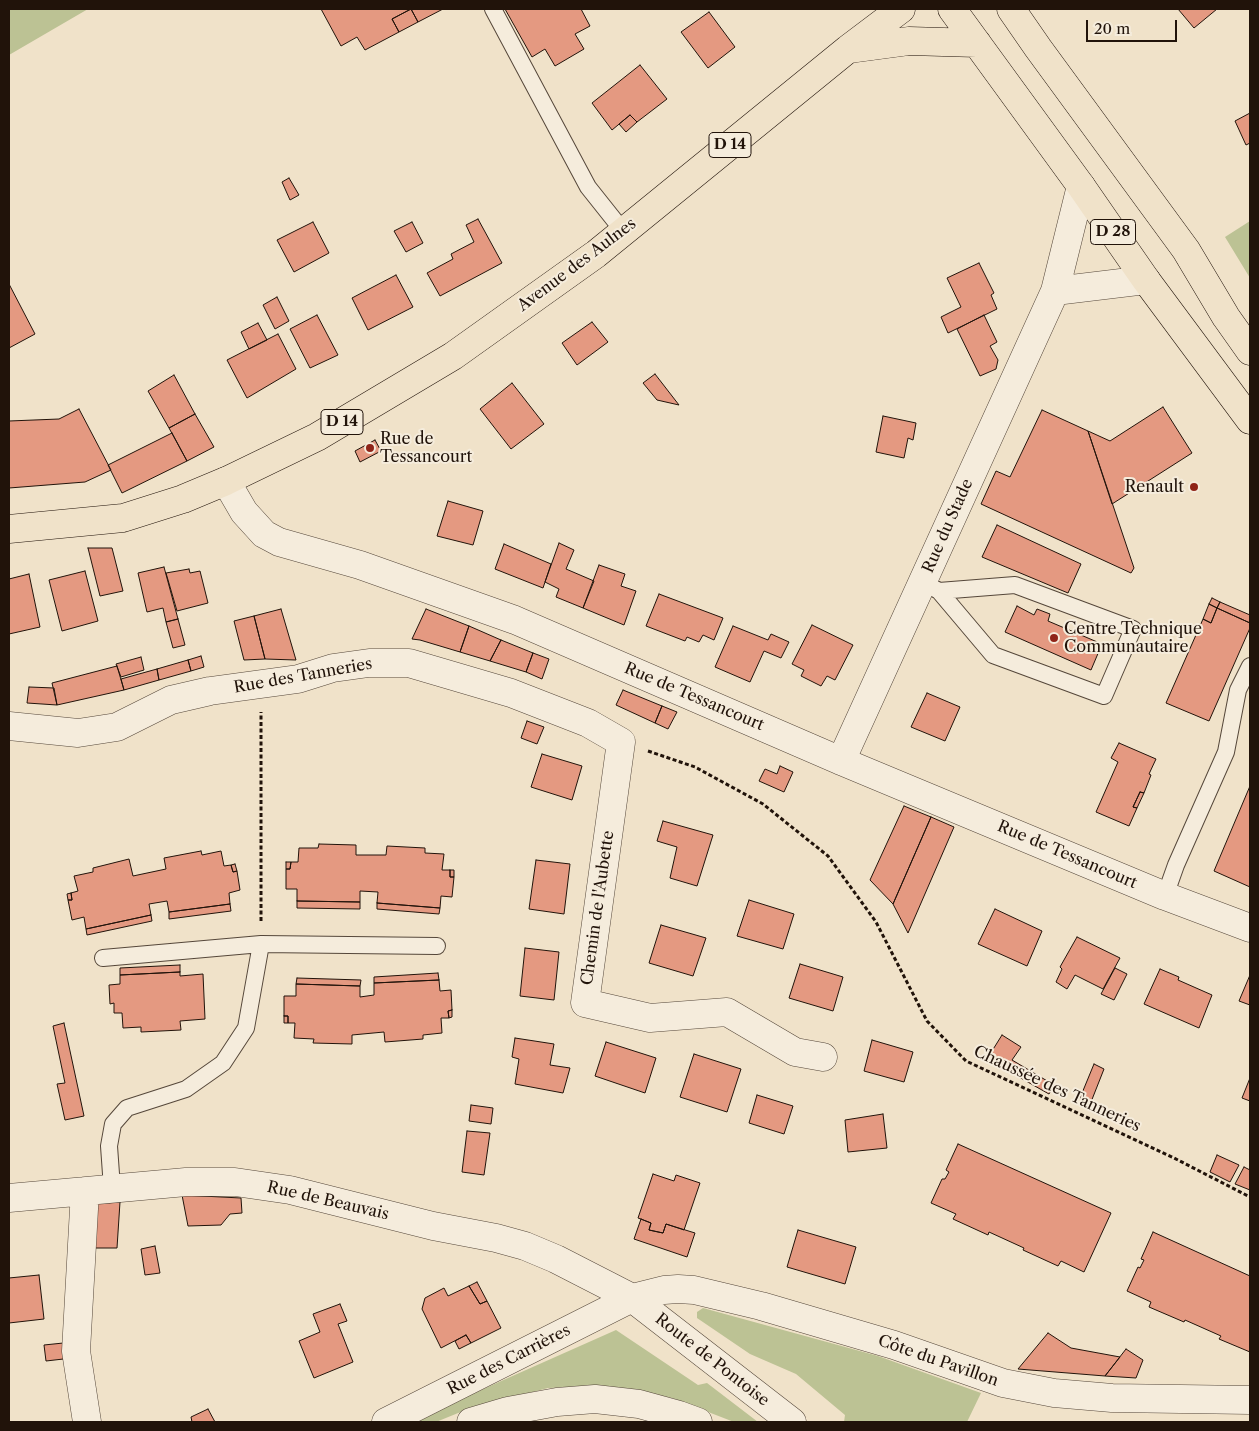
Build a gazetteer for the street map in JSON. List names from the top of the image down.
{
  "streets": {
    "main road": ["D 14", "D 28", "Avenue des Aulnes"],
    "street": [
      "Rue du Stade",
      "Rue des Tanneries",
      "Rue de Tessancourt",
      "Chemin de l'Aubette",
      "Rue de Beauvais",
      "Rue des Carrières",
      "Route de Pontoise",
      "Côte du Pavillon"
    ],
    "path": ["Chaussée des Tanneries"]
  },
  "crossings": [
    ["D 14", "Avenue des Aulnes"],
    ["D 14", "Rue de Tessancourt"],
    ["D 28", "Rue du Stade"],
    ["Avenue des Aulnes", "Rue de Tessancourt"],
    ["Rue du Stade", "Rue de Tessancourt"],
    ["Rue des Tanneries", "Chemin de l'Aubette"],
    ["Rue des Tanneries", "Chaussée des Tanneries"],
    ["Chemin de l'Aubette", "Chaussée des Tanneries"],
    ["Rue de Beauvais", "Rue des Carrières"],
    ["Rue de Beauvais", "Route de Pontoise"],
    ["Rue de Beauvais", "Côte du Pavillon"],
    ["Rue des Carrières", "Route de Pontoise"],
    ["Rue des Carrières", "Côte du Pavillon"],
    ["Route de Pontoise", "Côte du Pavillon"]
  ],
  "places": ["Rue de Tessancourt", "Renault", "Centre Technique Communautaire"],
  "scale_bar": "20 m"
}
